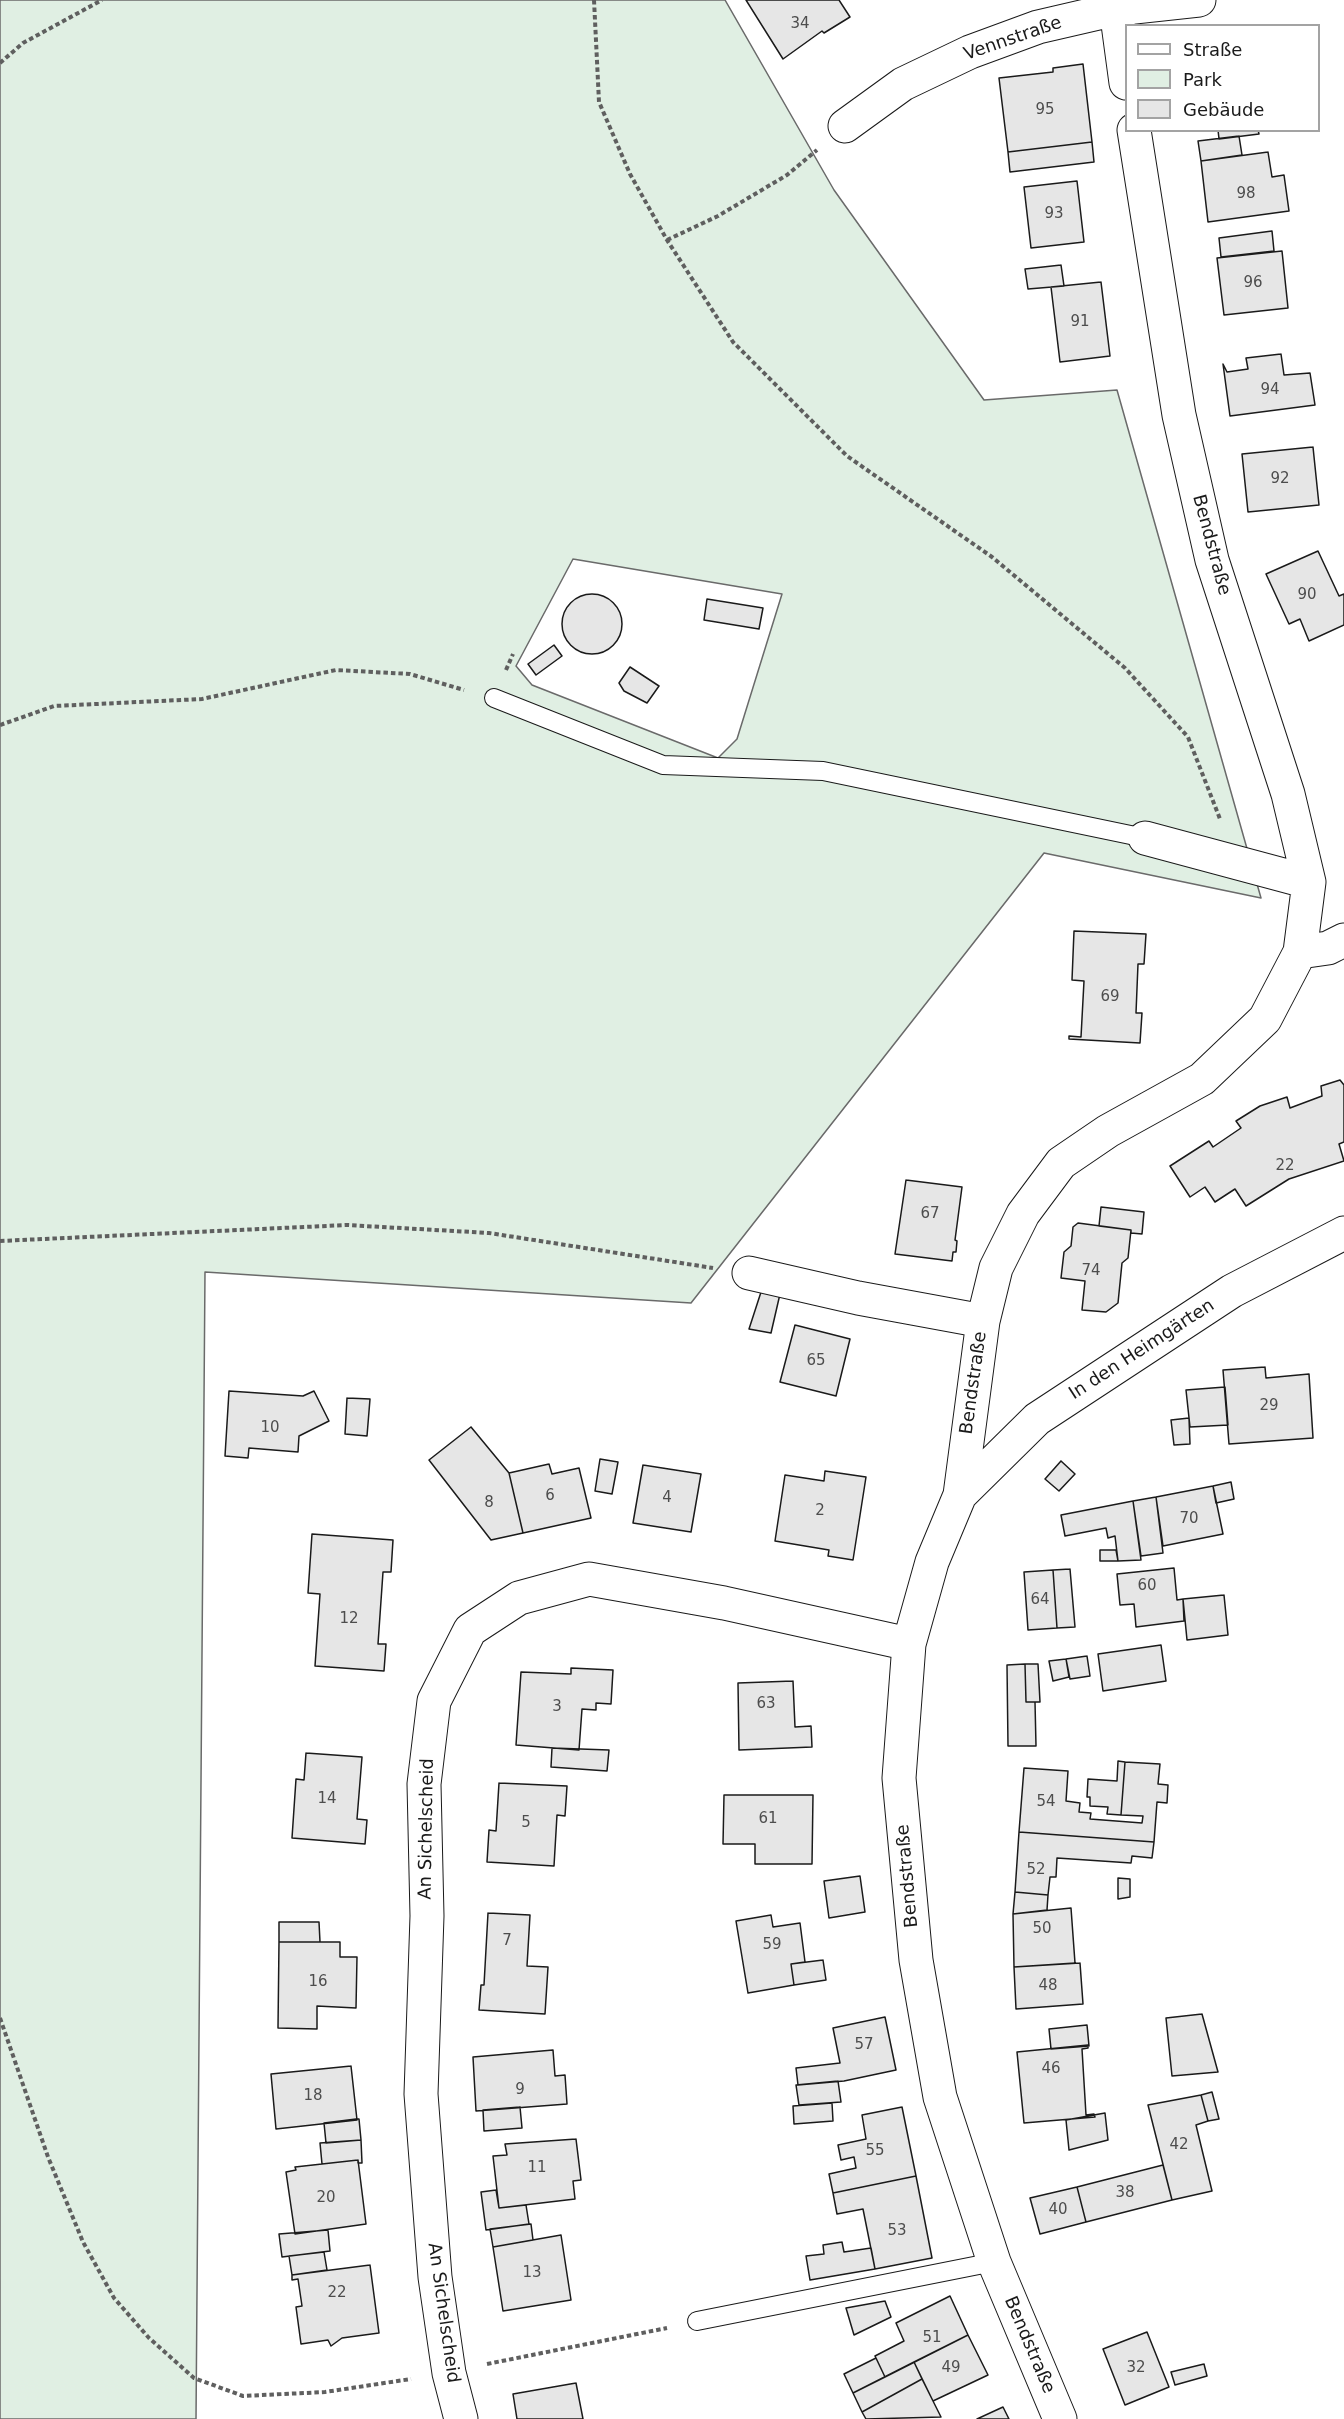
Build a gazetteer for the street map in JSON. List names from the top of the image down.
{
  "streets": {
    "street": [
      "Vennstraße",
      "Bendstraße",
      "In den Heimgärten",
      "An Sichelscheid"
    ]
  },
  "crossings": [
    ["Bendstraße", "In den Heimgärten"],
    ["Bendstraße", "An Sichelscheid"]
  ],
  "house_numbers": [
    "34",
    "95",
    "98",
    "93",
    "96",
    "91",
    "94",
    "92",
    "90",
    "69",
    "22",
    "67",
    "74",
    "65",
    "29",
    "10",
    "6",
    "4",
    "8",
    "2",
    "70",
    "60",
    "64",
    "12",
    "63",
    "3",
    "14",
    "54",
    "61",
    "5",
    "52",
    "50",
    "7",
    "59",
    "16",
    "48",
    "57",
    "46",
    "9",
    "18",
    "42",
    "55",
    "11",
    "38",
    "20",
    "40",
    "53",
    "13",
    "22",
    "51",
    "49",
    "32"
  ],
  "legend": ["Straße", "Park", "Gebäude"]
}
